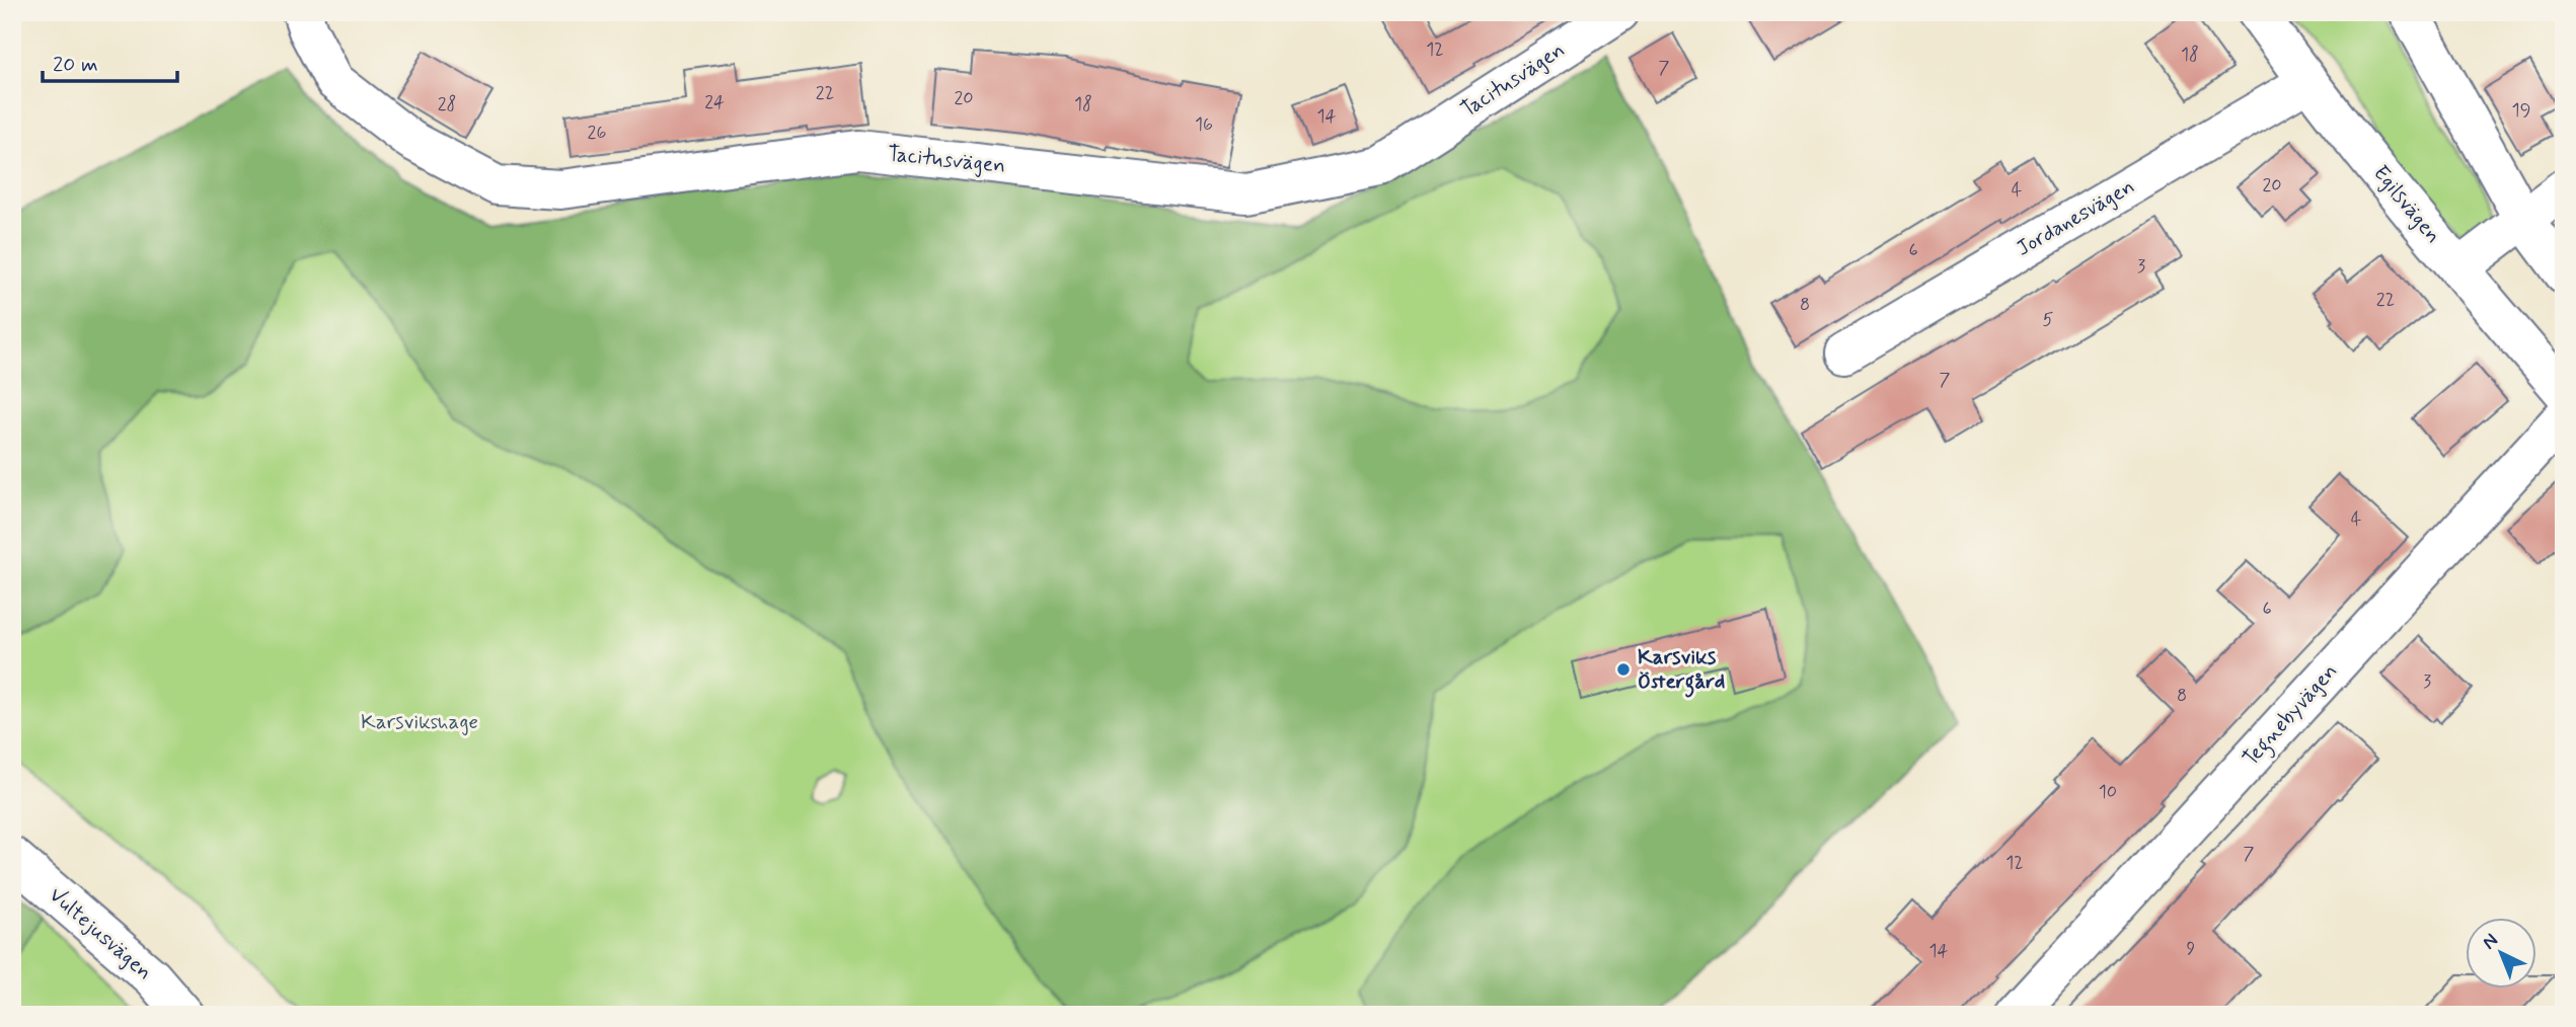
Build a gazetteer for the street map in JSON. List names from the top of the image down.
{
  "streets": {
    "street": [
      "Tacitusvägen",
      "Egilsvägen",
      "Jordanesvägen",
      "Tegnebyvägen",
      "Vultejusvägen"
    ]
  },
  "crossings": [
    ["Egilsvägen", "Jordanesvägen"]
  ],
  "parks": ["Karsvikshage"],
  "places": ["Karsviks Östergård"],
  "house_numbers": [
    "12",
    "18",
    "7",
    "22",
    "20",
    "24",
    "28",
    "18",
    "19",
    "14",
    "16",
    "26",
    "20",
    "4",
    "6",
    "3",
    "22",
    "8",
    "5",
    "7",
    "4",
    "6",
    "3",
    "8",
    "10",
    "7",
    "12",
    "9",
    "14"
  ],
  "scale_bar": "20 m",
  "north": "top left"
}
